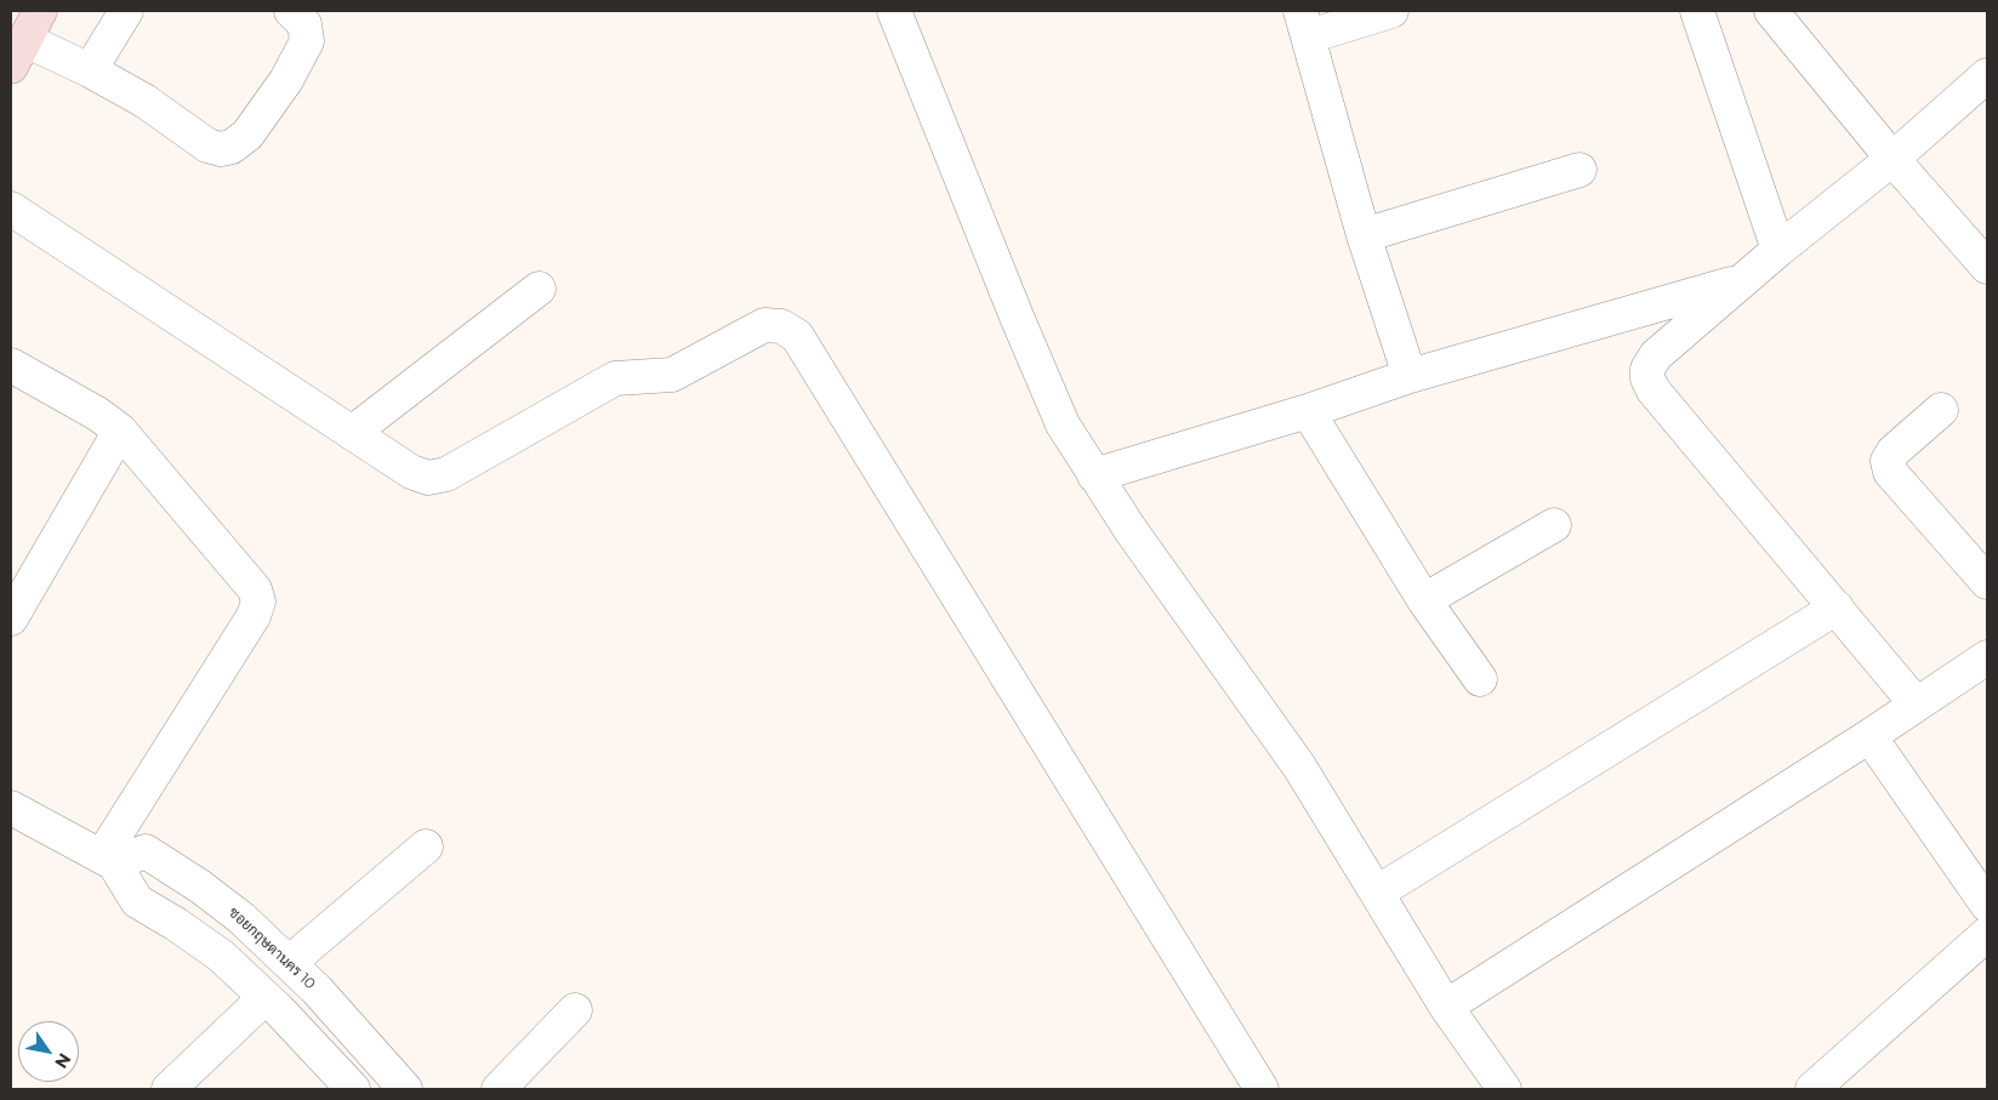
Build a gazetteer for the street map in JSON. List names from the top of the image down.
{
  "streets": {
    "street": ["ซอยกฤษดานคร 10"]
  },
  "north": "bottom right"
}
